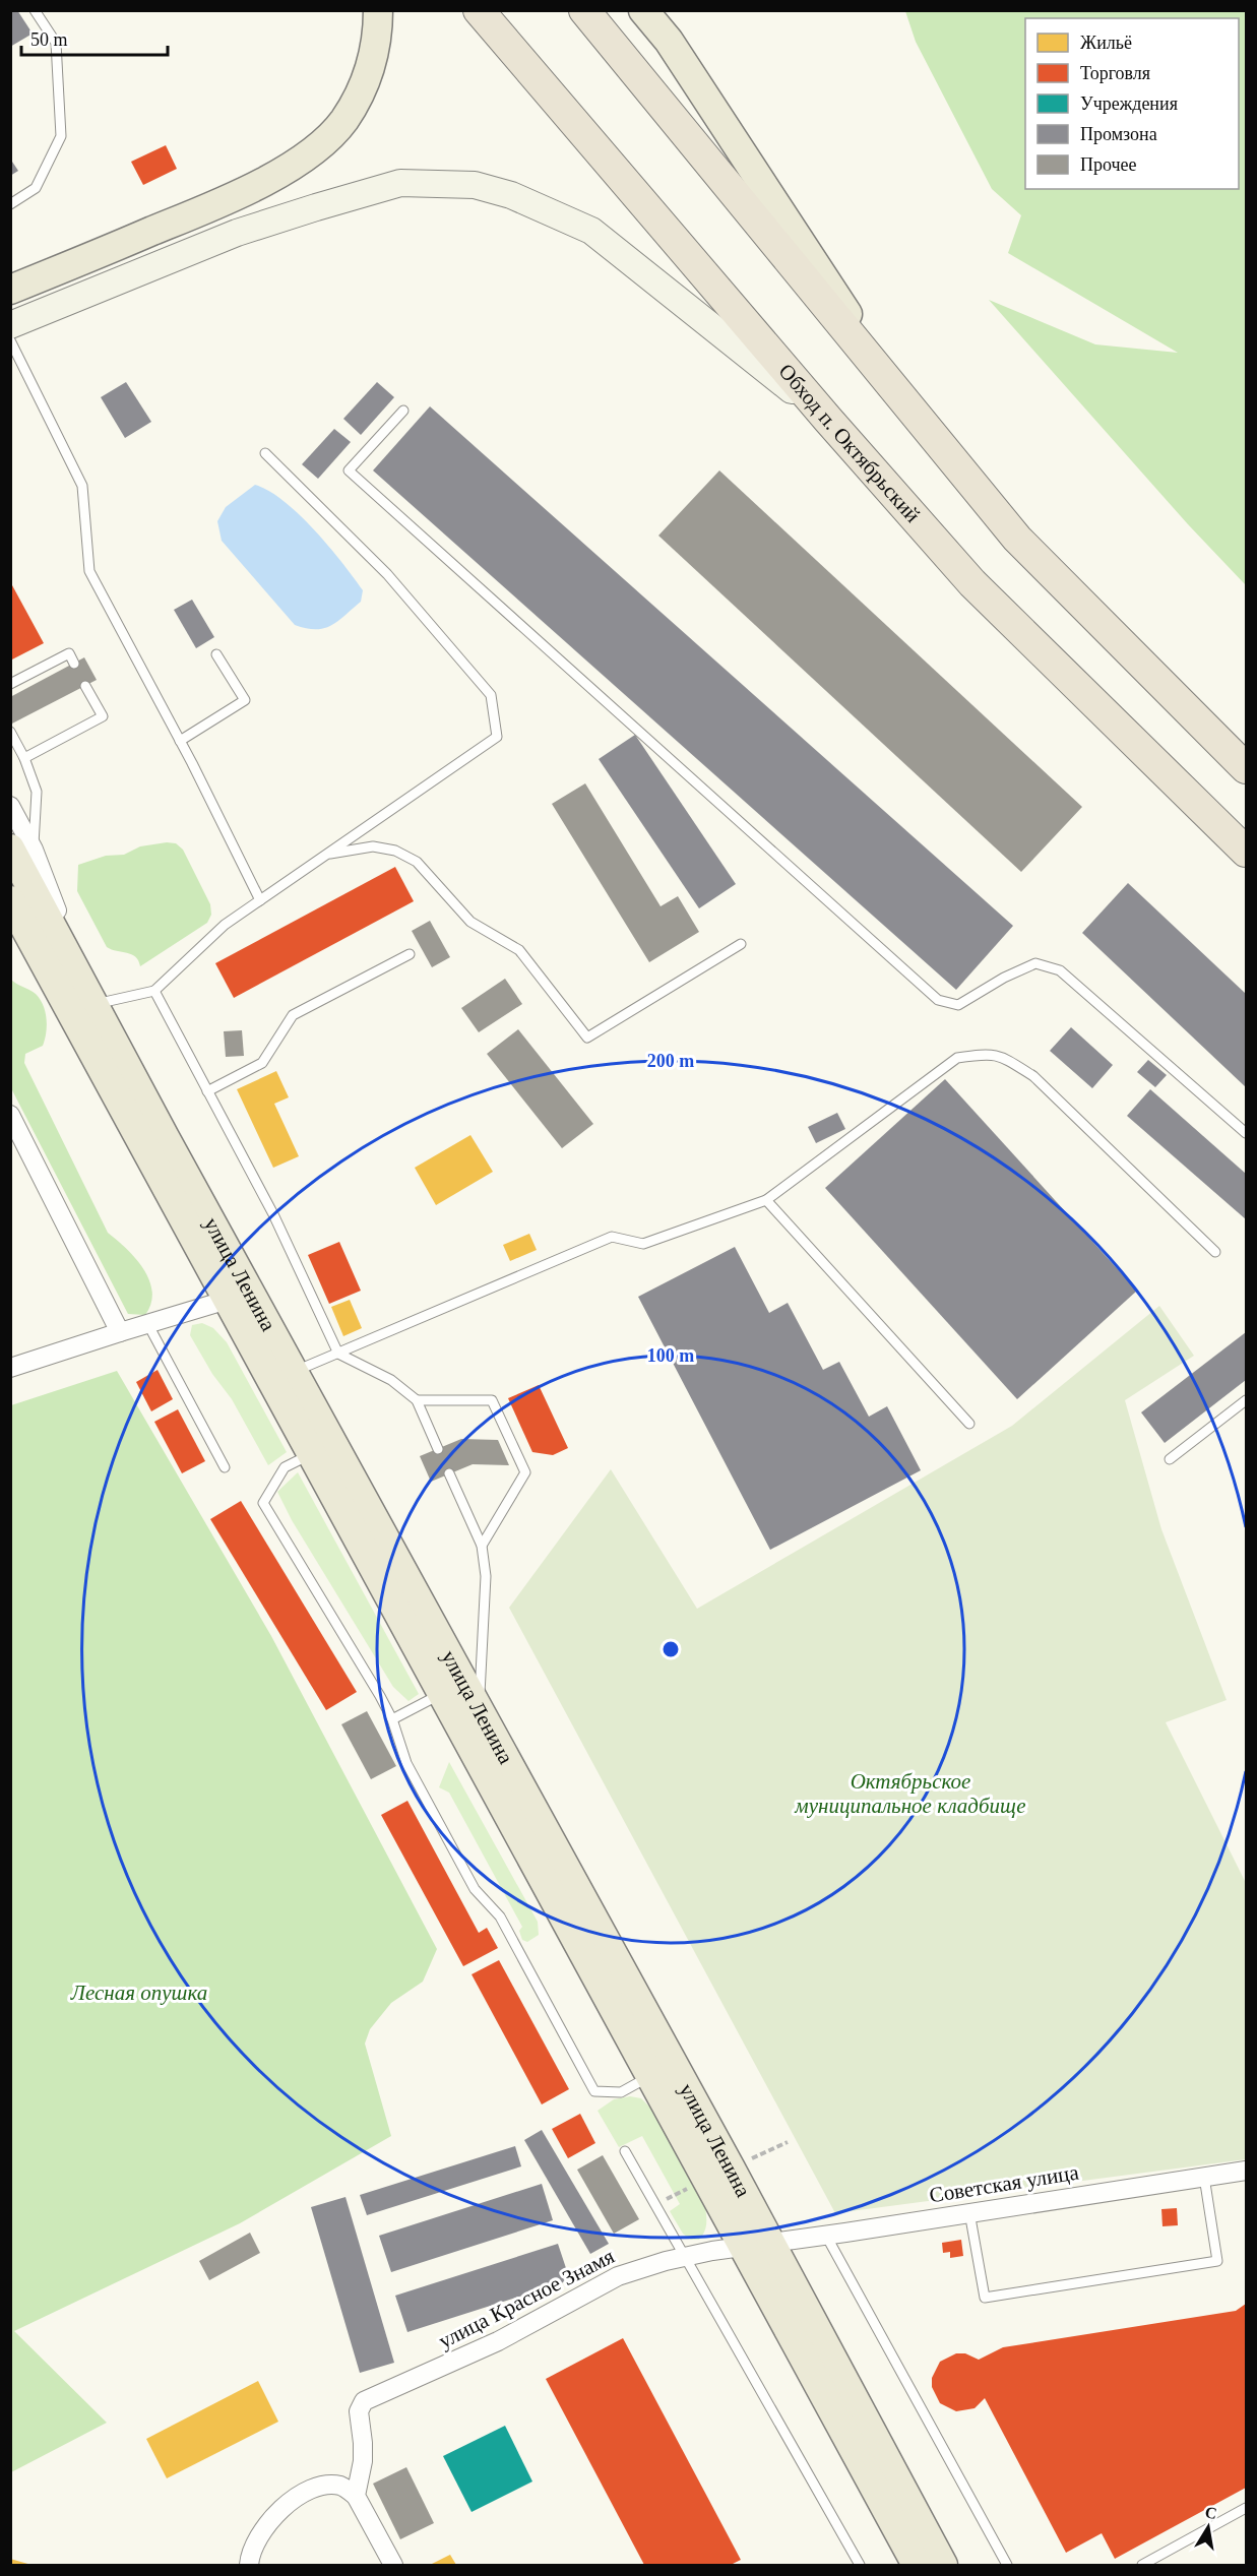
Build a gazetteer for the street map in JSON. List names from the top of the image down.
{
  "streets": {
    "highway": ["Обход п. Октябрьский"],
    "main road": ["улица Ленина"],
    "street": ["Советская улица", "улица Красное Знамя"]
  },
  "crossings": [
    ["улица Ленина", "Советская улица"],
    ["улица Ленина", "улица Красное Знамя"],
    ["Советская улица", "улица Красное Знамя"]
  ],
  "parks": ["Октябрьское муниципальное кладбище", "Лесная опушка"],
  "legend": [
    "Жильё",
    "Торговля",
    "Учреждения",
    "Промзона",
    "Прочее"
  ],
  "scale_bar": "50 m",
  "north": "top",
  "rings": ["200 m", "100 m"]
}
